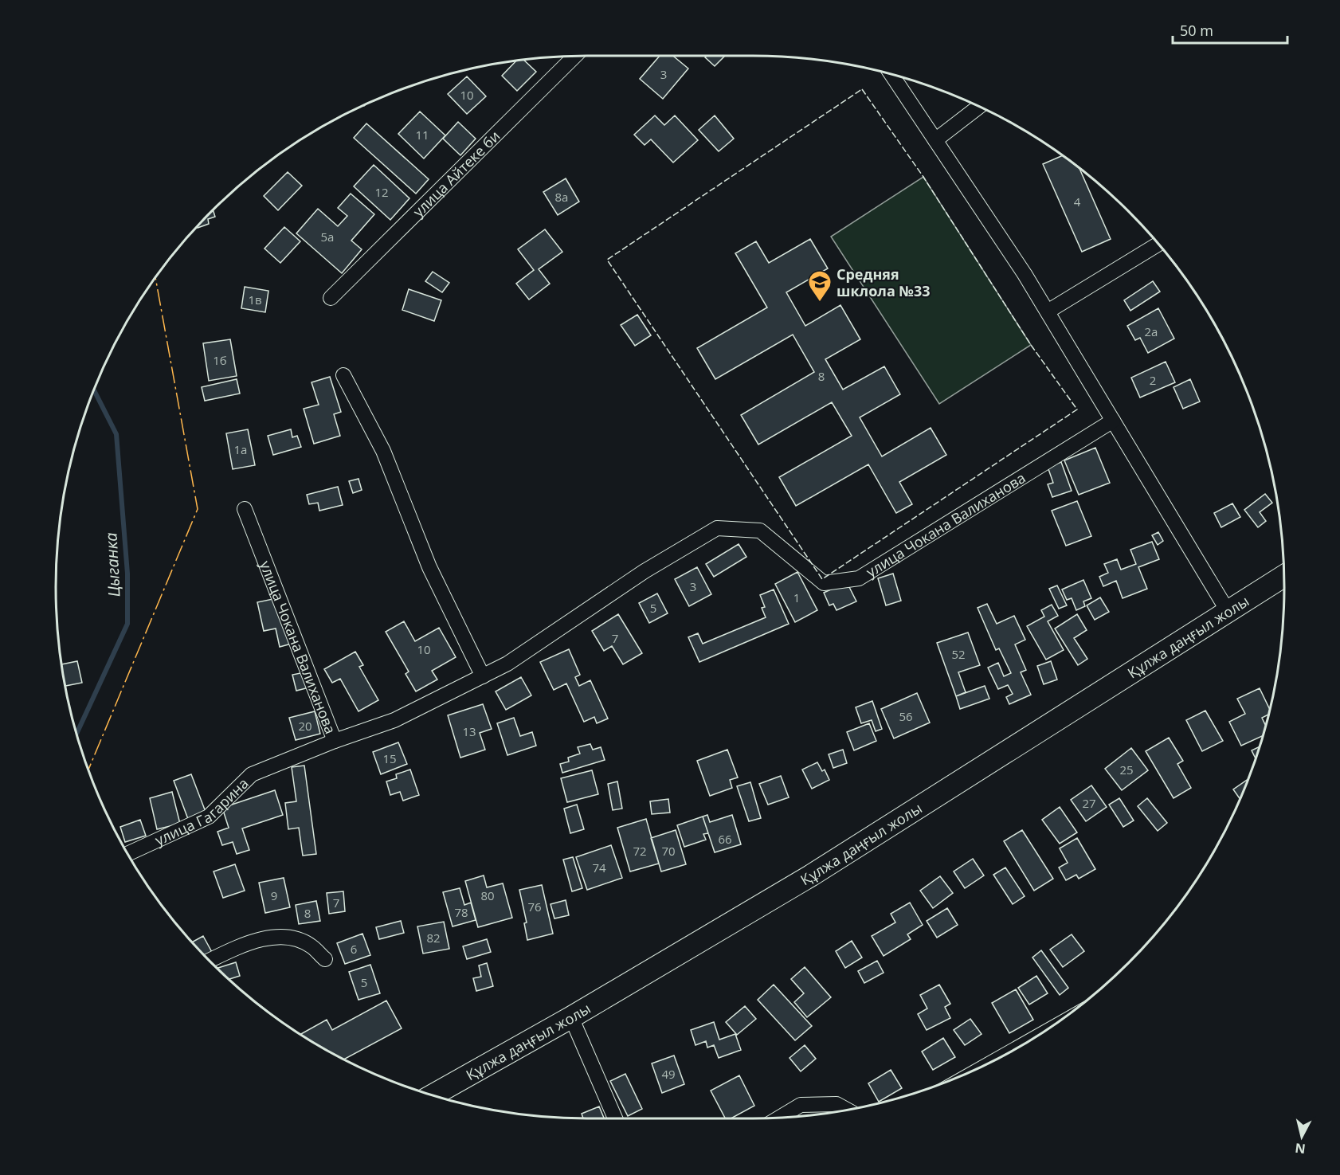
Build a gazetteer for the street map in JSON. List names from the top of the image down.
{
  "streets": {
    "main road": ["Құлжа даңғыл жолы"],
    "street": ["улица Айтеке би", "улица Чокана Валиханова", "улица Гагарина"]
  },
  "crossings": [
    ["улица Чокана Валиханова", "улица Гагарина"]
  ],
  "water": ["Цыганка"],
  "places": {
    "school or university": ["Средняя шклола №33"]
  },
  "house_numbers": [
    "3",
    "10",
    "11",
    "12",
    "8а",
    "4",
    "5а",
    "1в",
    "2а",
    "1б",
    "8",
    "2",
    "1а",
    "3",
    "1",
    "5",
    "7",
    "10",
    "52",
    "56",
    "20",
    "13",
    "15",
    "25",
    "27",
    "66",
    "72",
    "70",
    "74",
    "9",
    "80",
    "7",
    "76",
    "78",
    "8",
    "82",
    "6",
    "5",
    "49"
  ],
  "scale_bar": "50 m",
  "north": "bottom"
}
